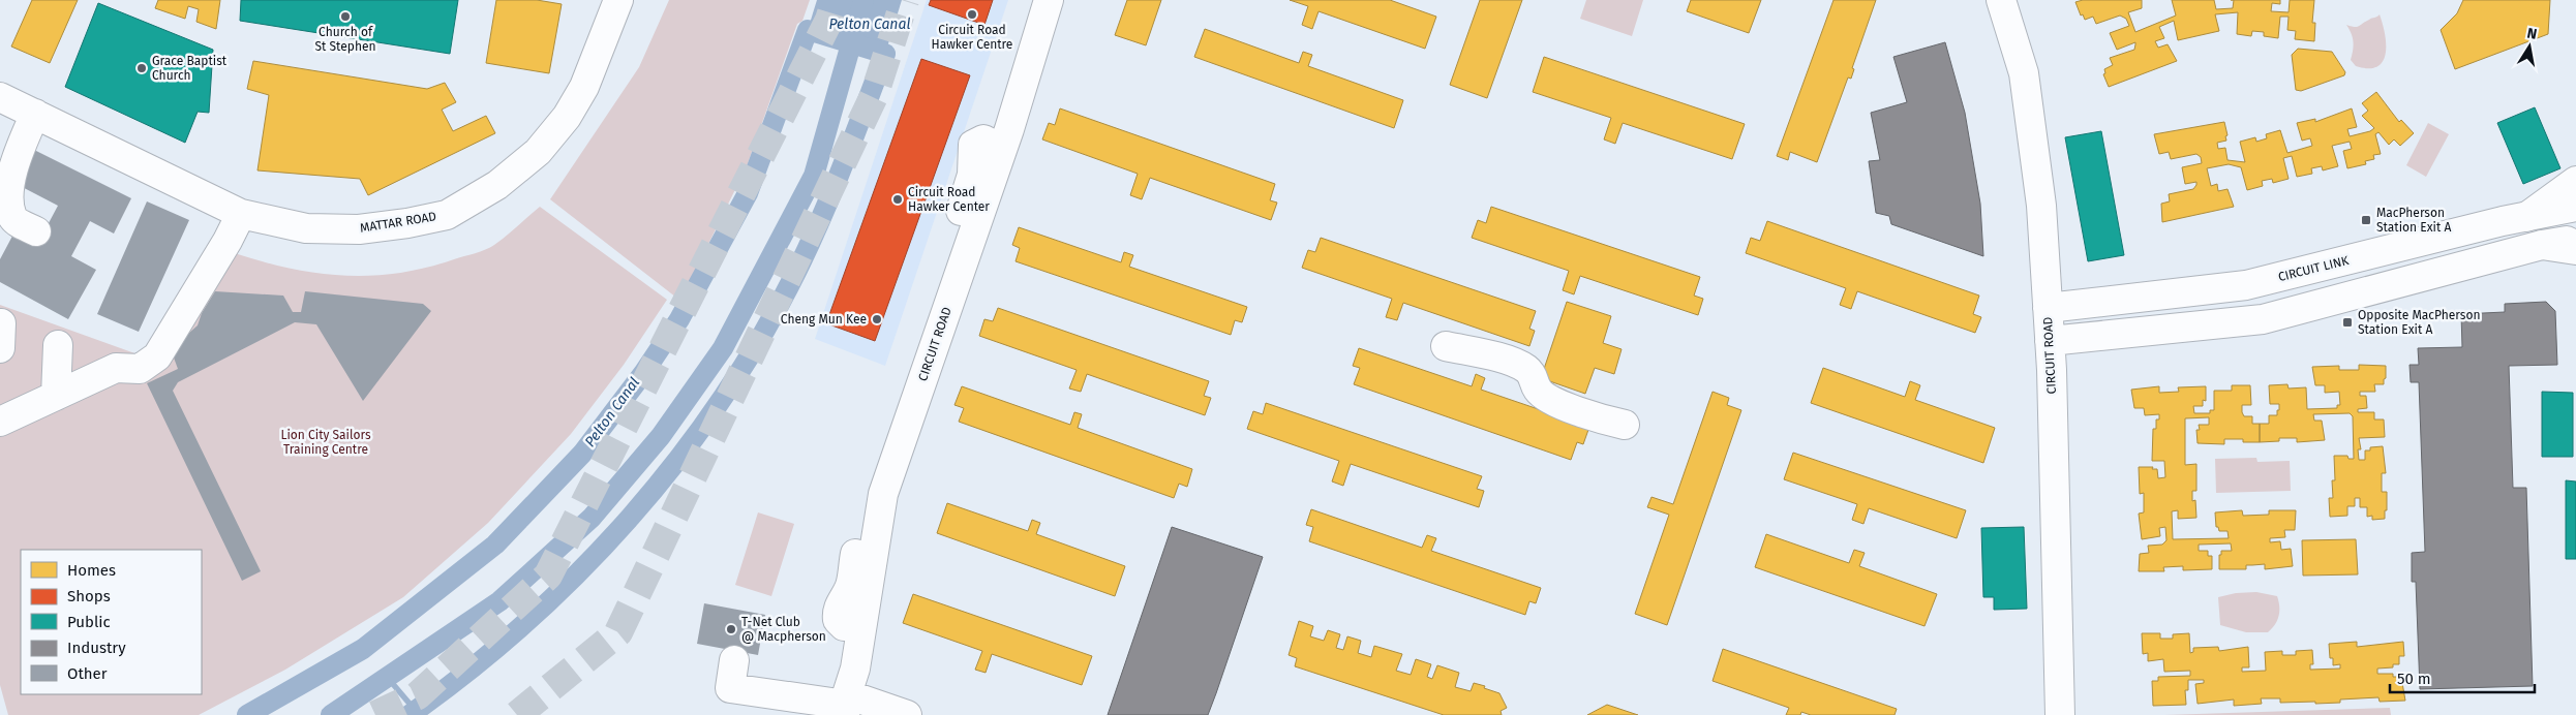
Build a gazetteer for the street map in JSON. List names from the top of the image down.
{
  "streets": {
    "street": ["MATTAR ROAD", "CIRCUIT LINK", "CIRCUIT ROAD"]
  },
  "crossings": [
    ["CIRCUIT LINK", "CIRCUIT ROAD"]
  ],
  "water": ["Pelton Canal"],
  "parks": ["Lion City Sailors Training Centre"],
  "places": {
    "other": [
      "Circuit Road Hawker Centre",
      "Church of St Stephen",
      "Grace Baptist Church",
      "Circuit Road Hawker Center",
      "Cheng Mun Kee",
      "T-Net Club @ Macpherson"
    ],
    "transit": ["MacPherson Station Exit A", "Opposite MacPherson Station Exit A"]
  },
  "legend": [
    "Homes",
    "Shops",
    "Public",
    "Industry",
    "Other"
  ],
  "scale_bar": "50 m",
  "north": "top"
}
